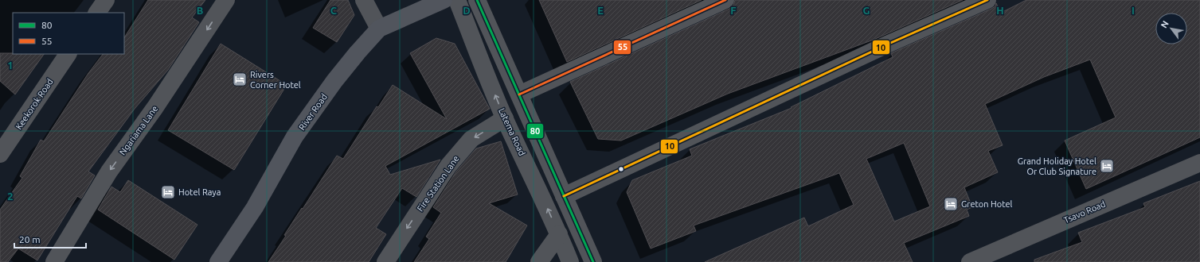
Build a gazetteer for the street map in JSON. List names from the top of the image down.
{
  "streets": {
    "main road": ["River Road"],
    "street": [
      "Keekorok Road",
      "Ngariama Lane",
      "Latema Road",
      "Fire Station Lane",
      "Tsavo Road"
    ]
  },
  "crossings": [
    ["Latema Road", "Fire Station Lane"]
  ],
  "one_way": ["Ngariama Lane", "Fire Station Lane"],
  "places": {
    "hotel": [
      "Rivers Corner Hotel",
      "Grand Holiday Hotel Or Club Signature",
      "Hotel Raya",
      "Greton Hotel"
    ]
  },
  "lines": ["transit line 80", "transit line 55", "transit line 10"],
  "legend": ["80", "55"],
  "scale_bar": "20 m",
  "north": "top left",
  "grid": {
    "columns": [
      "B",
      "C",
      "D",
      "E",
      "F",
      "G",
      "H",
      "I"
    ],
    "rows": ["1", "2"]
  }
}
